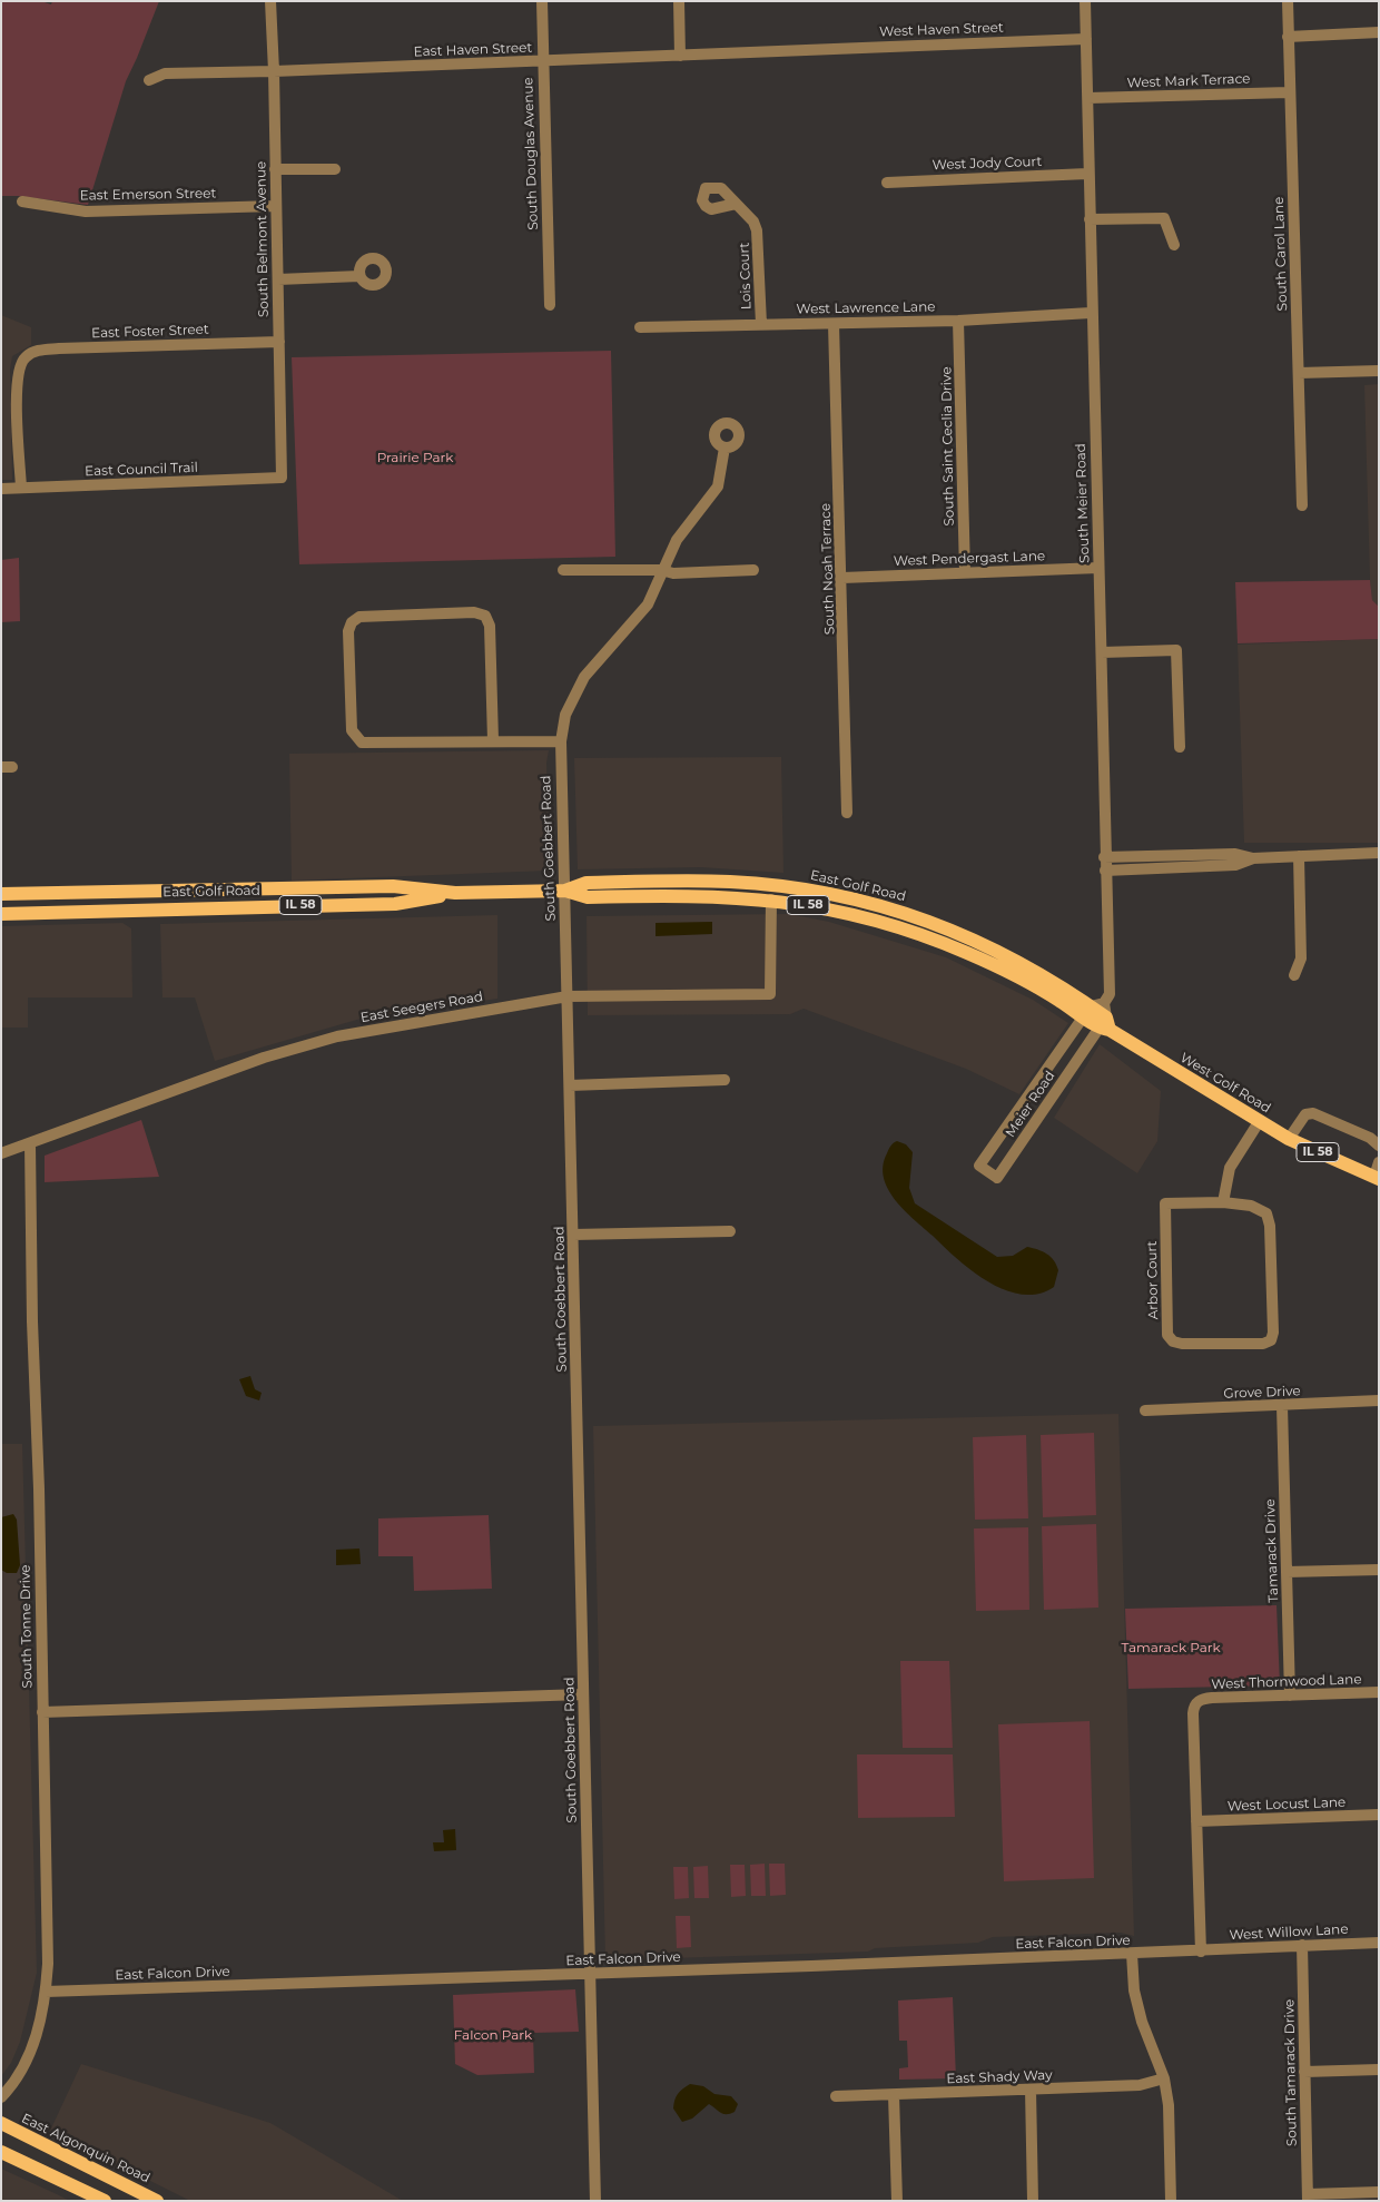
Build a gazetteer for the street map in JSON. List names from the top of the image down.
{
  "streets": {
    "main road": [
      "East Golf Road",
      "IL 58",
      "West Golf Road",
      "East Algonquin Road"
    ],
    "street": [
      "West Haven Street",
      "East Haven Street",
      "West Mark Terrace",
      "South Douglas Avenue",
      "West Jody Court",
      "East Emerson Street",
      "South Belmont Avenue",
      "South Carol Lane",
      "Lois Court",
      "West Lawrence Lane",
      "East Foster Street",
      "South Saint Ceclia Drive",
      "East Council Trail",
      "South Meier Road",
      "West Pendergast Lane",
      "South Noah Terrace",
      "South Goebbert Road",
      "East Seegers Road",
      "Meier Road",
      "Arbor Court",
      "Grove Drive",
      "Tamarack Drive",
      "South Tonne Drive",
      "West Thornwood Lane",
      "West Locust Lane",
      "West Willow Lane",
      "East Falcon Drive",
      "South Tamarack Drive",
      "East Shady Way"
    ]
  },
  "crossings": [
    ["West Haven Street", "East Haven Street"],
    ["West Haven Street", "South Meier Road"],
    ["East Haven Street", "South Douglas Avenue"],
    ["East Haven Street", "South Belmont Avenue"],
    ["West Mark Terrace", "South Carol Lane"],
    ["West Mark Terrace", "South Meier Road"],
    ["West Jody Court", "South Meier Road"],
    ["East Emerson Street", "South Belmont Avenue"],
    ["South Belmont Avenue", "East Foster Street"],
    ["South Belmont Avenue", "East Council Trail"],
    ["Lois Court", "West Lawrence Lane"],
    ["West Lawrence Lane", "South Saint Ceclia Drive"],
    ["West Lawrence Lane", "South Meier Road"],
    ["West Lawrence Lane", "South Noah Terrace"],
    ["East Foster Street", "East Council Trail"],
    ["South Saint Ceclia Drive", "West Pendergast Lane"],
    ["South Meier Road", "West Pendergast Lane"],
    ["South Meier Road", "East Golf Road"],
    ["South Meier Road", "Meier Road"],
    ["West Pendergast Lane", "South Noah Terrace"],
    ["South Goebbert Road", "East Golf Road"],
    ["South Goebbert Road", "East Seegers Road"],
    ["South Goebbert Road", "East Falcon Drive"],
    ["East Golf Road", "East Seegers Road"],
    ["East Golf Road", "West Golf Road"],
    ["East Golf Road", "Meier Road"],
    ["East Seegers Road", "South Tonne Drive"],
    ["Grove Drive", "Tamarack Drive"],
    ["Tamarack Drive", "West Thornwood Lane"],
    ["South Tonne Drive", "East Falcon Drive"],
    ["West Thornwood Lane", "West Locust Lane"],
    ["West Willow Lane", "East Falcon Drive"],
    ["West Willow Lane", "South Tamarack Drive"]
  ],
  "parks": ["Prairie Park", "Tamarack Park", "Falcon Park"]
}
